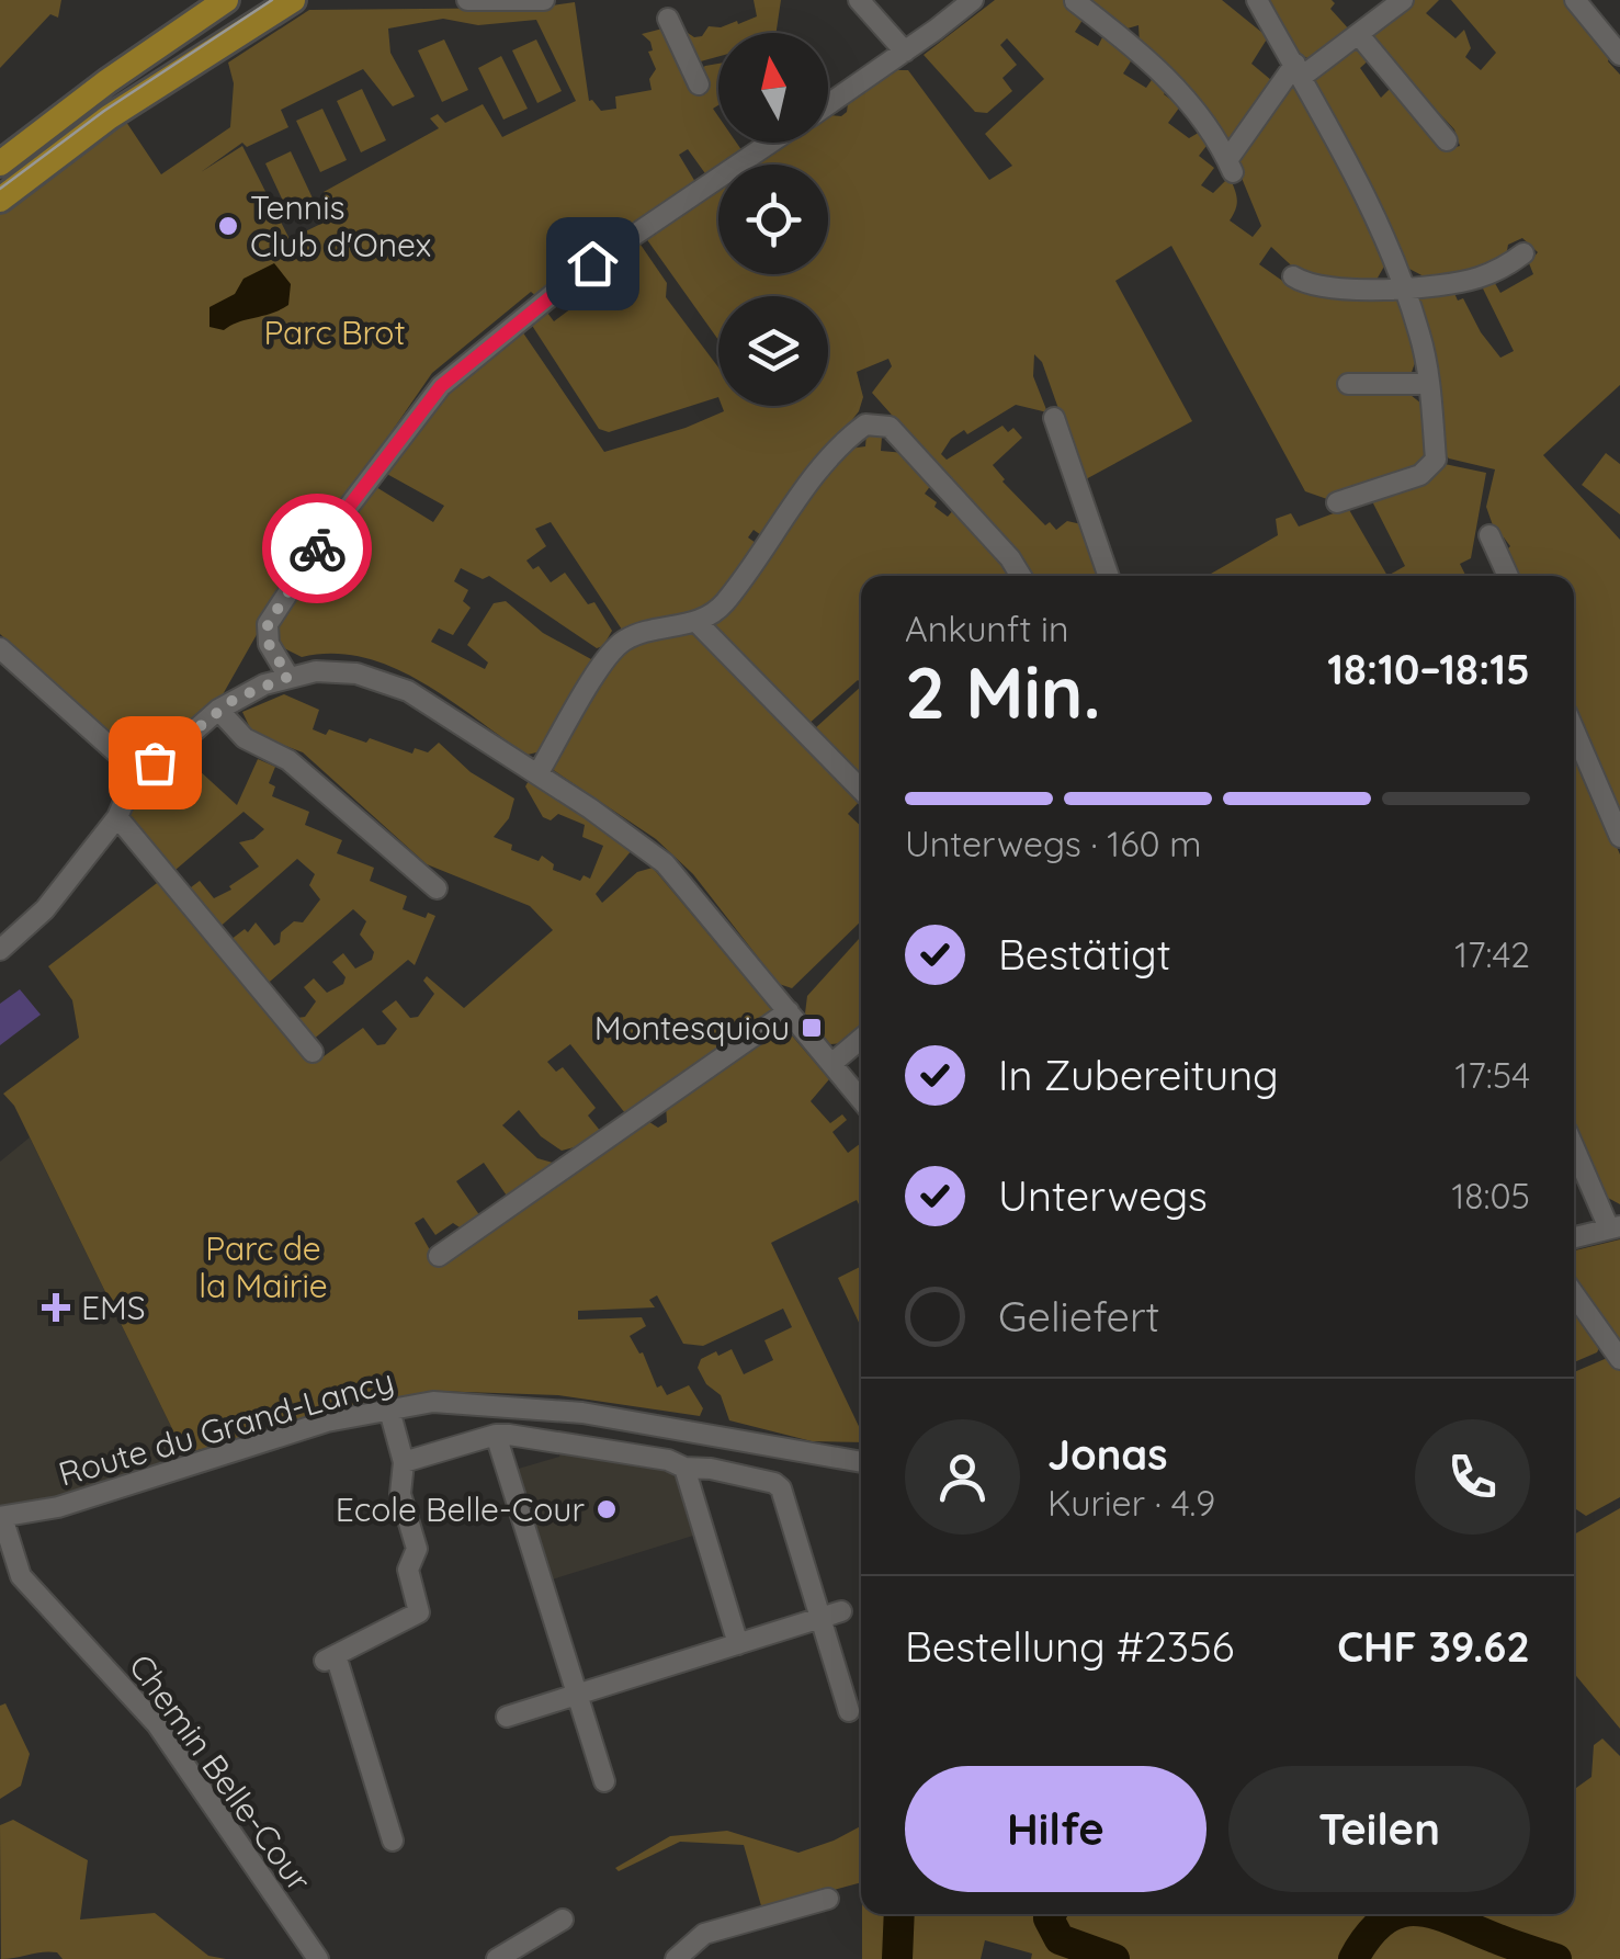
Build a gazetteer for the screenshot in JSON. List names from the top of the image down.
{
  "streets": {
    "street": ["Route du Grand-Lancy", "Chemin Belle-Cour"]
  },
  "crossings": [
    ["Route du Grand-Lancy", "Chemin Belle-Cour"]
  ],
  "parks": ["Parc Brot", "Parc de la Mairie"],
  "places": {
    "other": ["Tennis Club d'Onex", "Ecole Belle-Cour"],
    "transit": ["Montesquiou"],
    "health": ["EMS"]
  },
  "north": "top",
  "page": {
    "heading": ["2 Min.", "Ankunft in", "18:10–18:15"],
    "panel": [
      "Jonas",
      "Kurier · 4.9",
      "Bestellung #2356",
      "CHF 39.62"
    ],
    "bar": "Unterwegs · 160 m",
    "list": [
      ["Bestätigt", "17:42"],
      ["In Zubereitung", "17:54"],
      ["Unterwegs", "18:05"],
      "Geliefert"
    ],
    "buttons": ["Hilfe", "Teilen"]
  }
}
